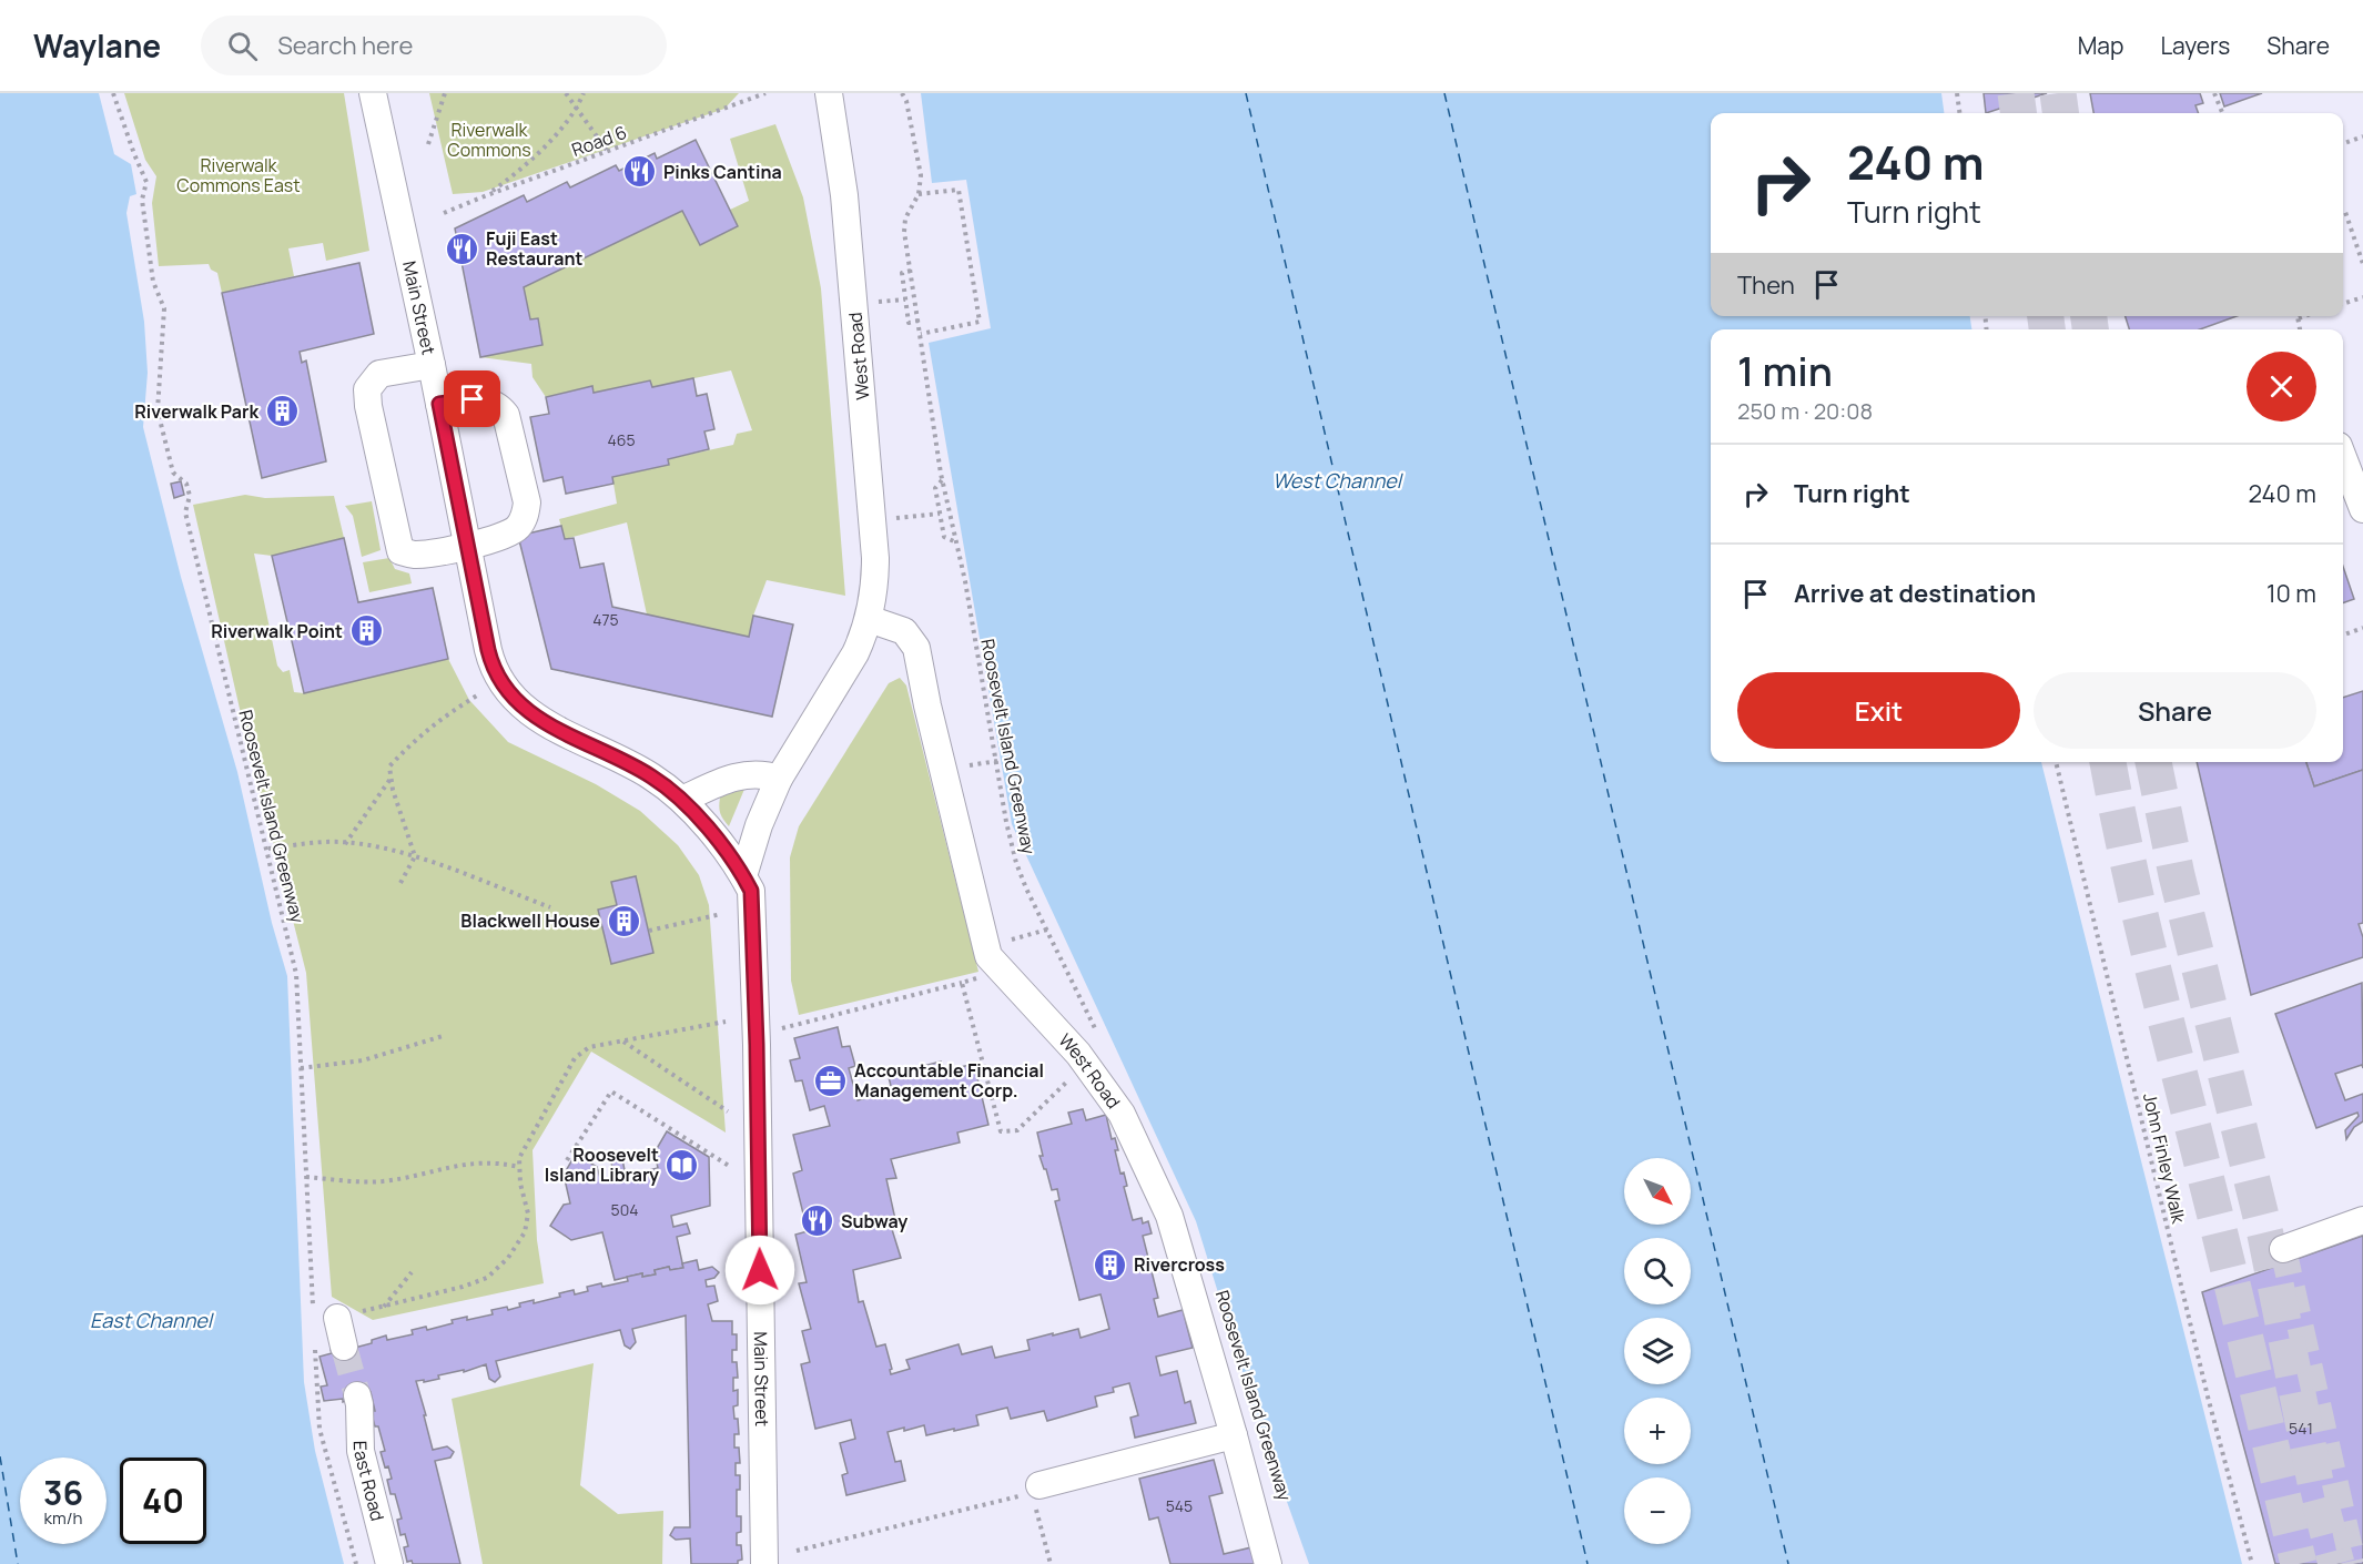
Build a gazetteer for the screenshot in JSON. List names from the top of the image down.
{
  "streets": {
    "street": ["Main Street", "West Road", "East Road"],
    "path": ["Road 6", "Roosevelt Island Greenway", "John Finley Walk"]
  },
  "water": ["West Channel", "East Channel"],
  "parks": ["Riverwalk Commons", "Riverwalk Commons East"],
  "places": {
    "restaurant": ["Pinks Cantina", "Fuji East Restaurant", "Subway"],
    "building": [
      "Riverwalk Park",
      "Riverwalk Point",
      "Blackwell House",
      "Rivercross"
    ],
    "office": ["Accountable Financial Management Corp."],
    "library": ["Roosevelt Island Library"]
  },
  "house_numbers": [
    "465",
    "475",
    "504",
    "541",
    "545"
  ],
  "north": "bottom right",
  "page": {
    "header": "Waylane",
    "search": "Search here",
    "nav": ["Map", "Layers", "Share"],
    "turn": ["240 m", "Turn right"],
    "then": "Then",
    "heading": ["1 min", "250 m · 20:08"],
    "list": [
      {
        "name": "Turn right",
        "value": "240 m"
      },
      {
        "name": "Arrive at destination",
        "value": "10 m"
      }
    ],
    "buttons": ["Exit", "Share"],
    "map_buttons": ["+", "−"],
    "speed": "36 km/h",
    "limit": "40"
  }
}
